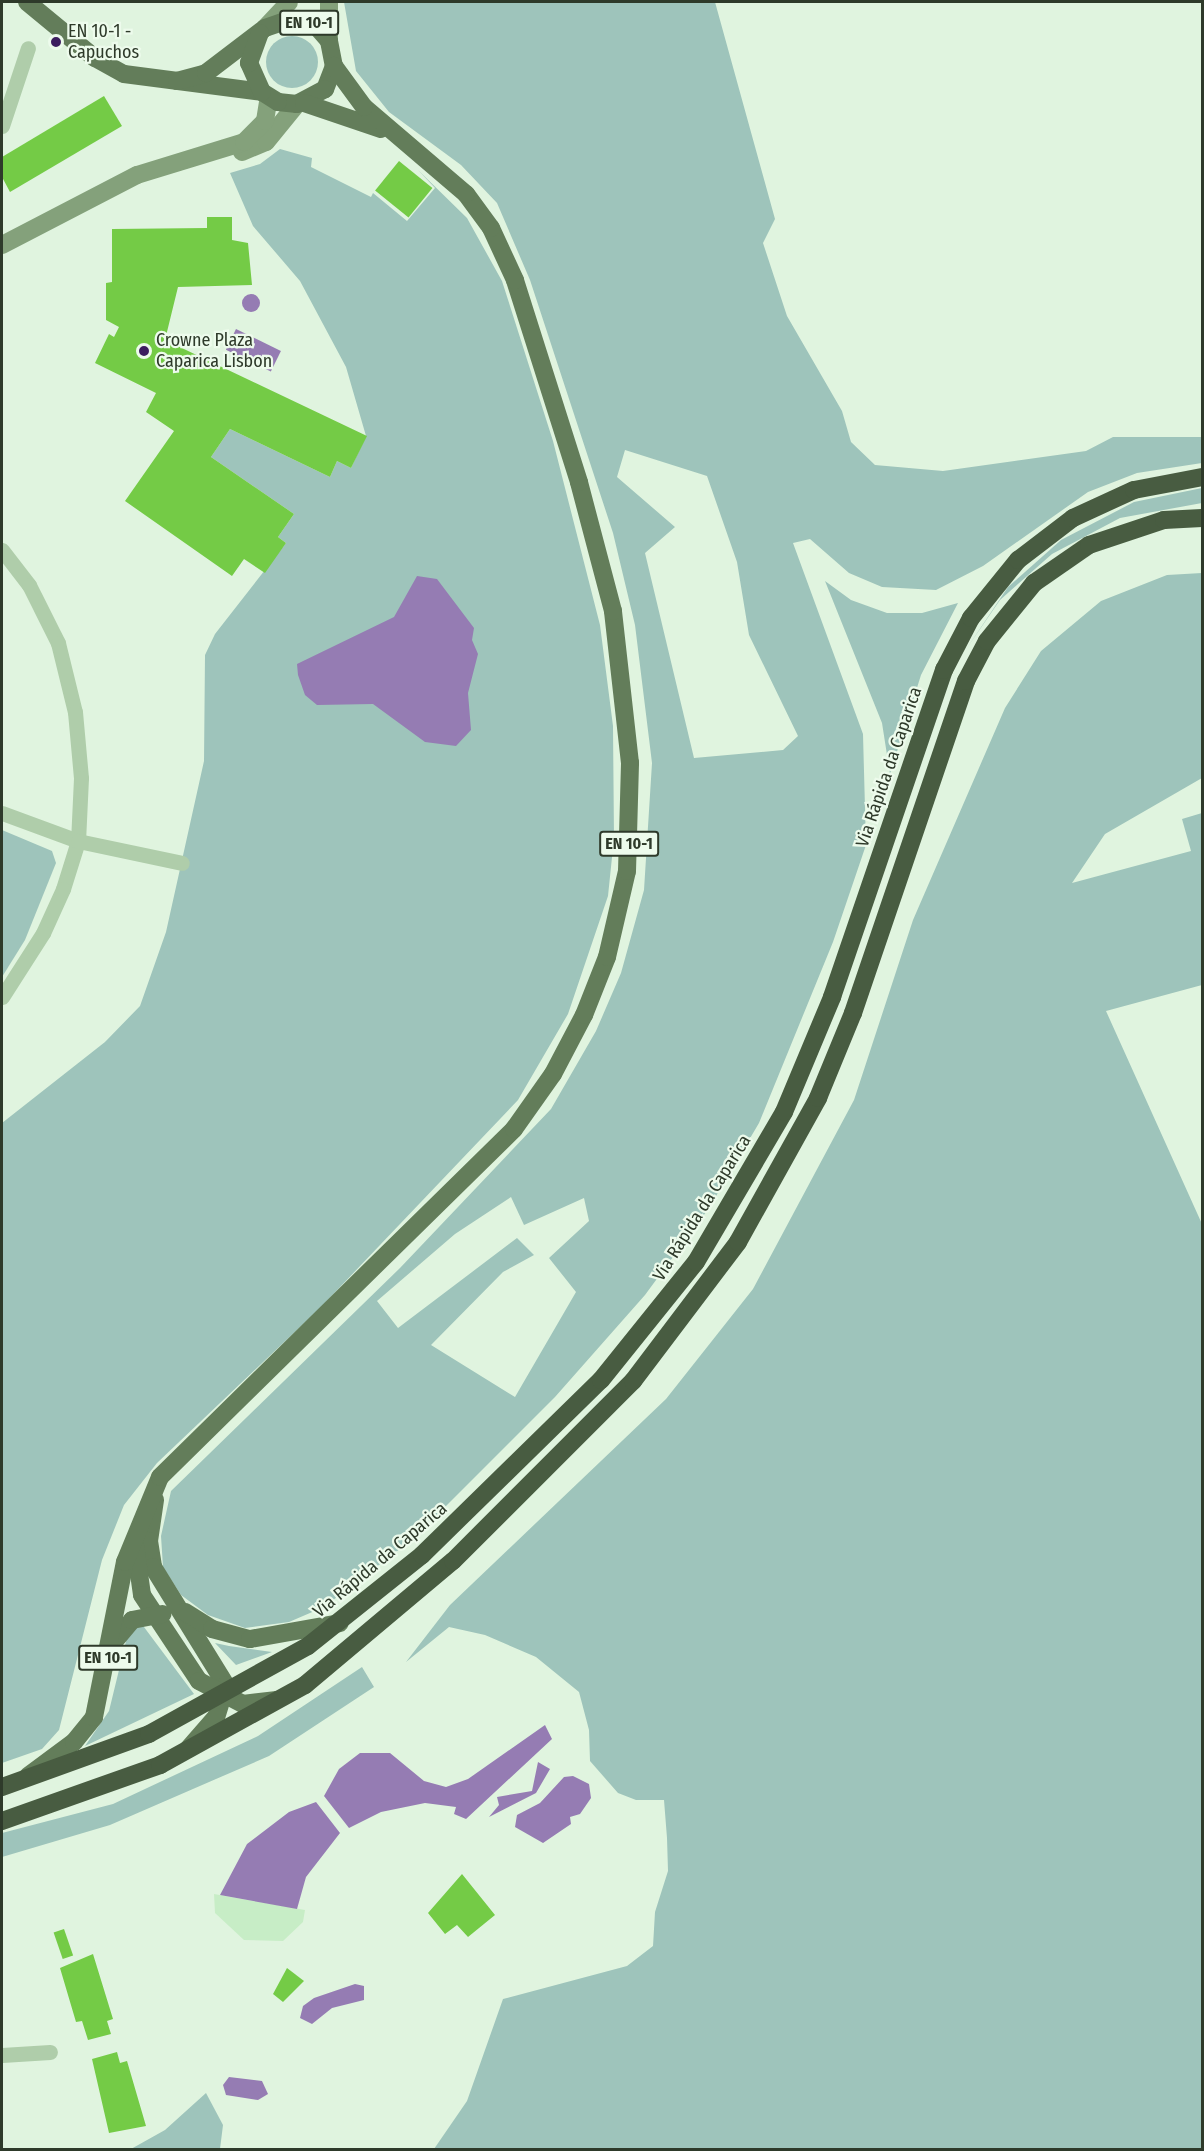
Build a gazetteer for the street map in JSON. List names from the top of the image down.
{
  "streets": {
    "highway": ["Via Rápida da Caparica"],
    "main road": ["EN 10-1"]
  },
  "crossings": [
    ["EN 10-1", "Via Rápida da Caparica"]
  ],
  "places": ["EN 10-1 - Capuchos", "Crowne Plaza Caparica Lisbon"]
}
